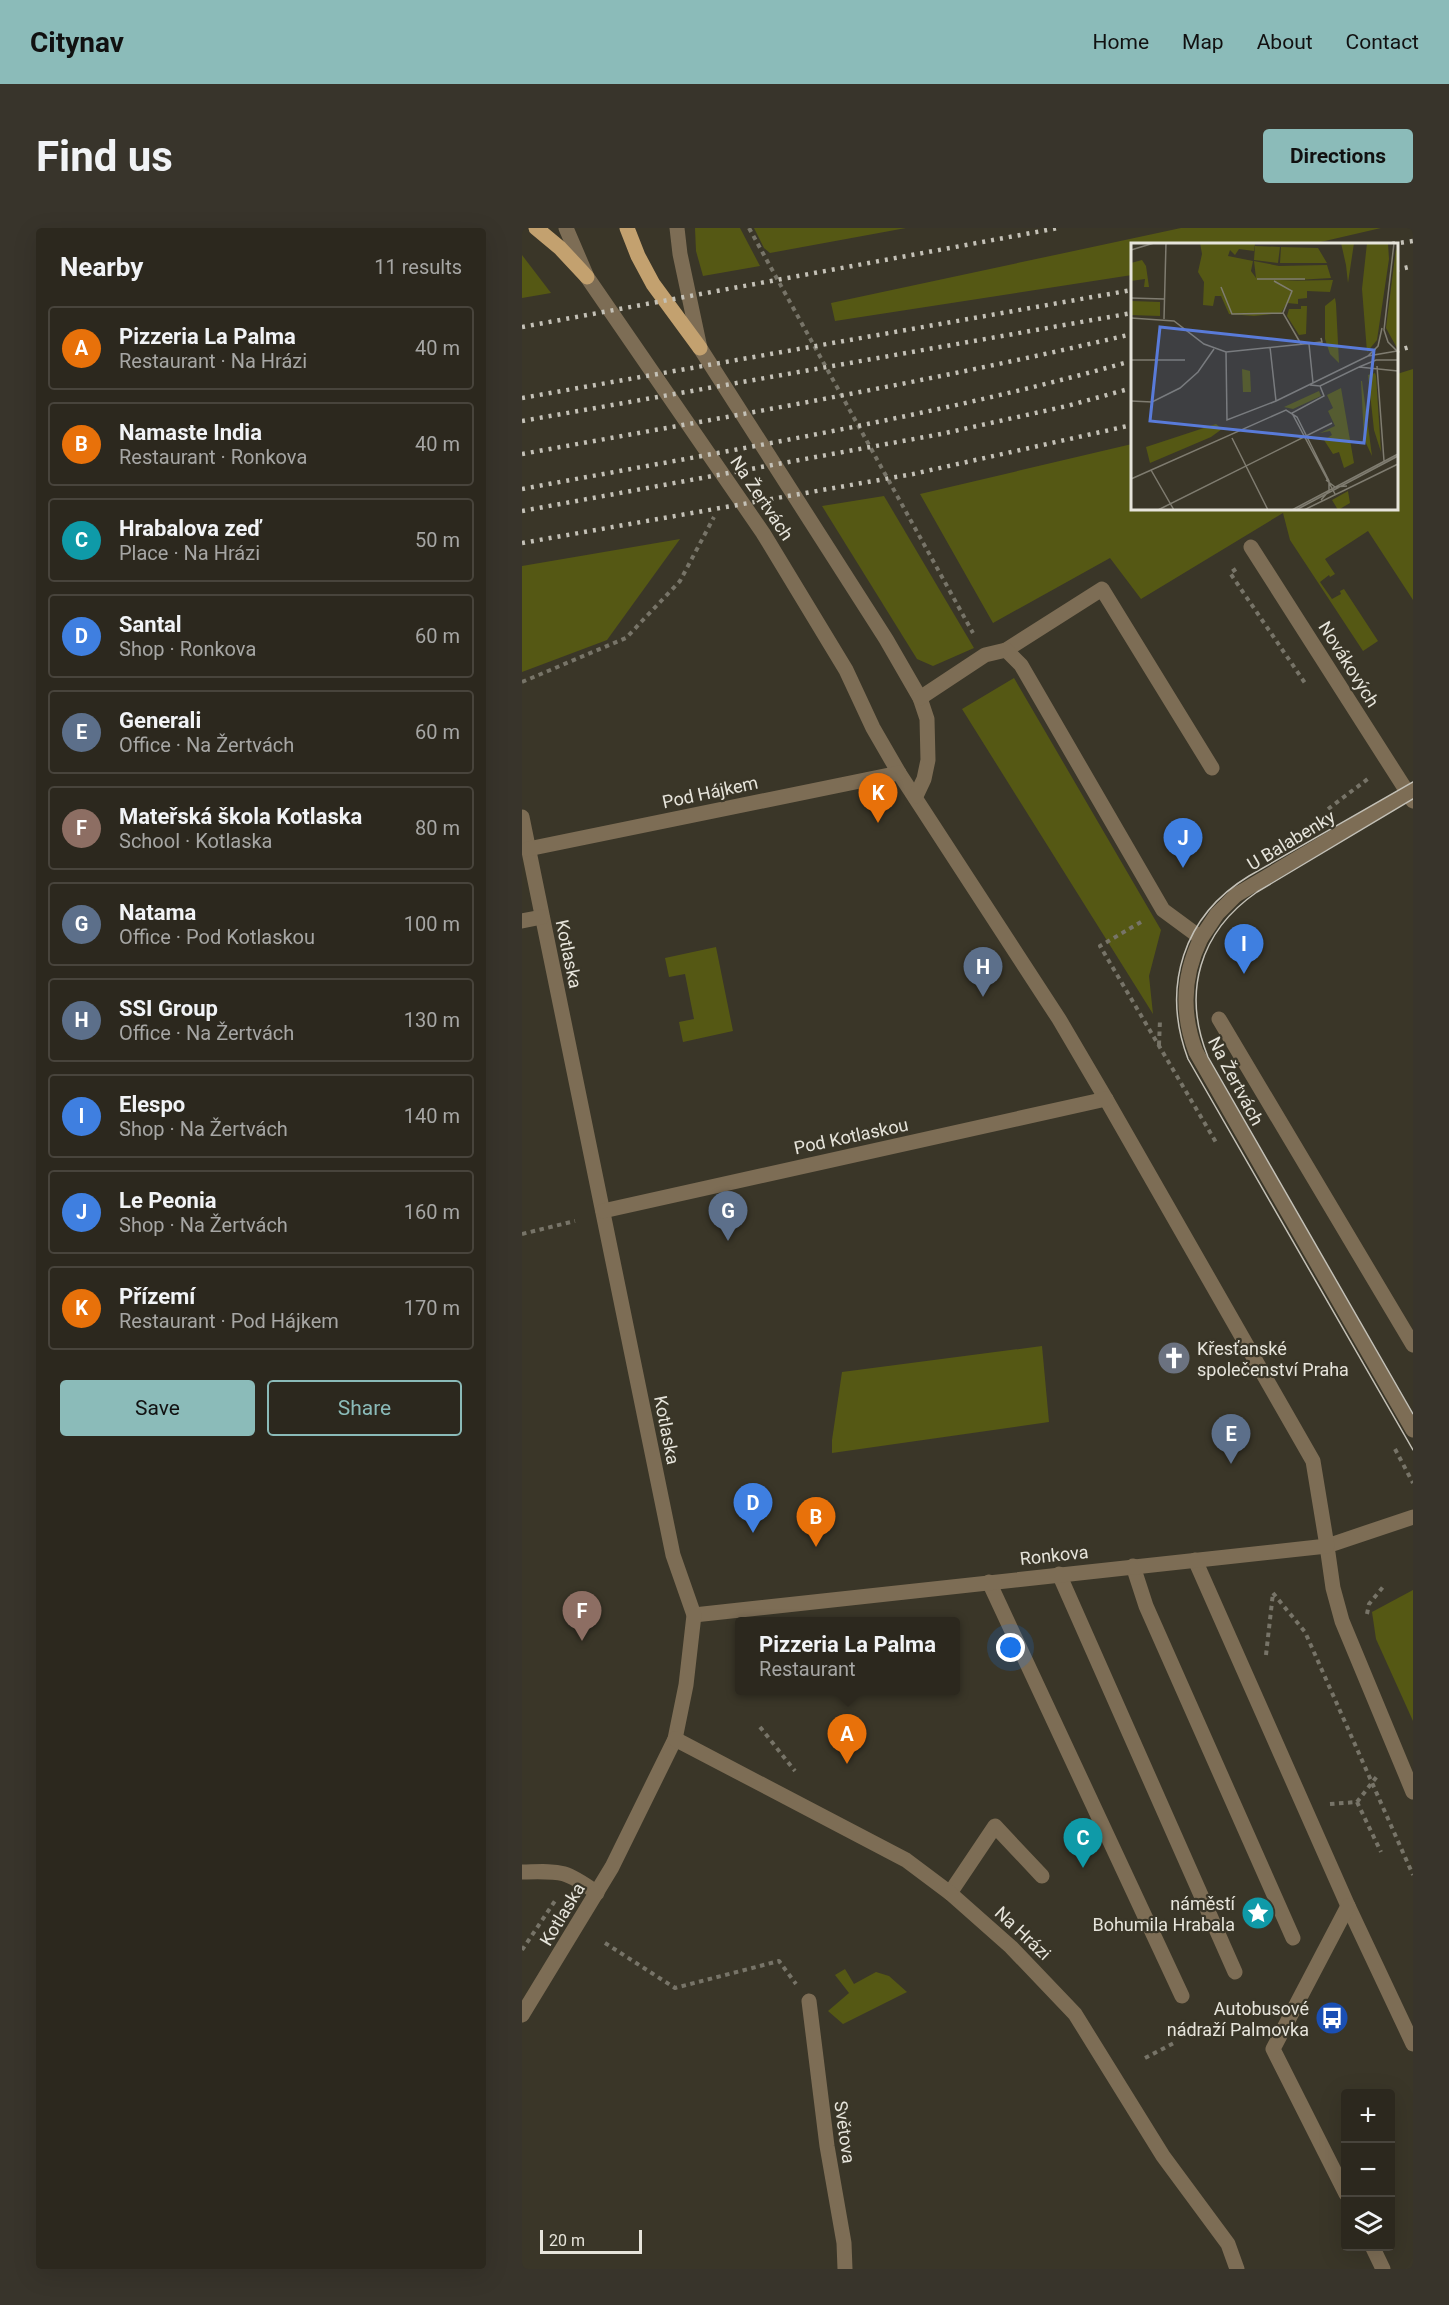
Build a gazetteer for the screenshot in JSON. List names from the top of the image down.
{
  "streets": {
    "street": [
      "Na Žertvách",
      "Novákových",
      "Pod Hájkem",
      "U Balabenky",
      "Kotlaska",
      "Pod Kotlaskou",
      "Ronkova",
      "Na Hrázi",
      "Světova"
    ]
  },
  "crossings": [
    ["Na Žertvách", "Pod Hájkem"],
    ["Na Žertvách", "U Balabenky"],
    ["Na Žertvách", "Pod Kotlaskou"],
    ["Na Žertvách", "Ronkova"],
    ["Novákových", "U Balabenky"],
    ["Pod Hájkem", "Kotlaska"],
    ["Kotlaska", "Pod Kotlaskou"],
    ["Kotlaska", "Ronkova"],
    ["Kotlaska", "Na Hrázi"]
  ],
  "places": {
    "church": ["Křesťanské společenství Praha"],
    "place": ["náměstí Bohumila Hrabala"],
    "bus stop": ["Autobusové nádraží Palmovka"]
  },
  "scale_bar": "20 m",
  "page": {
    "header": "Citynav",
    "nav": [
      "Home",
      "Map",
      "About",
      "Contact"
    ],
    "buttons": [
      "Directions",
      ["Save", "Share"]
    ],
    "title": "Find us",
    "heading": ["Nearby", "11 results"],
    "list": [
      {
        "mark": "A",
        "name": "Pizzeria La Palma",
        "note": "Restaurant · Na Hrázi",
        "value": "40 m"
      },
      {
        "mark": "B",
        "name": "Namaste India",
        "note": "Restaurant · Ronkova",
        "value": "40 m"
      },
      {
        "mark": "C",
        "name": "Hrabalova zeď",
        "note": "Place · Na Hrázi",
        "value": "50 m"
      },
      {
        "mark": "D",
        "name": "Santal",
        "note": "Shop · Ronkova",
        "value": "60 m"
      },
      {
        "mark": "E",
        "name": "Generali",
        "note": "Office · Na Žertvách",
        "value": "60 m"
      },
      {
        "mark": "F",
        "name": "Mateřská škola Kotlaska",
        "note": "School · Kotlaska",
        "value": "80 m"
      },
      {
        "mark": "G",
        "name": "Natama",
        "note": "Office · Pod Kotlaskou",
        "value": "100 m"
      },
      {
        "mark": "H",
        "name": "SSI Group",
        "note": "Office · Na Žertvách",
        "value": "130 m"
      },
      {
        "mark": "I",
        "name": "Elespo",
        "note": "Shop · Na Žertvách",
        "value": "140 m"
      },
      {
        "mark": "J",
        "name": "Le Peonia",
        "note": "Shop · Na Žertvách",
        "value": "160 m"
      },
      {
        "mark": "K",
        "name": "Přízemí",
        "note": "Restaurant · Pod Hájkem",
        "value": "170 m"
      }
    ],
    "pins": [
      "K",
      "J",
      "I",
      "H",
      "G",
      "E",
      "D",
      "B",
      "F",
      "A",
      "C"
    ],
    "popup": ["Pizzeria La Palma", "Restaurant"],
    "map_buttons": ["+", "−"],
    "scale": "20 m"
  }
}
